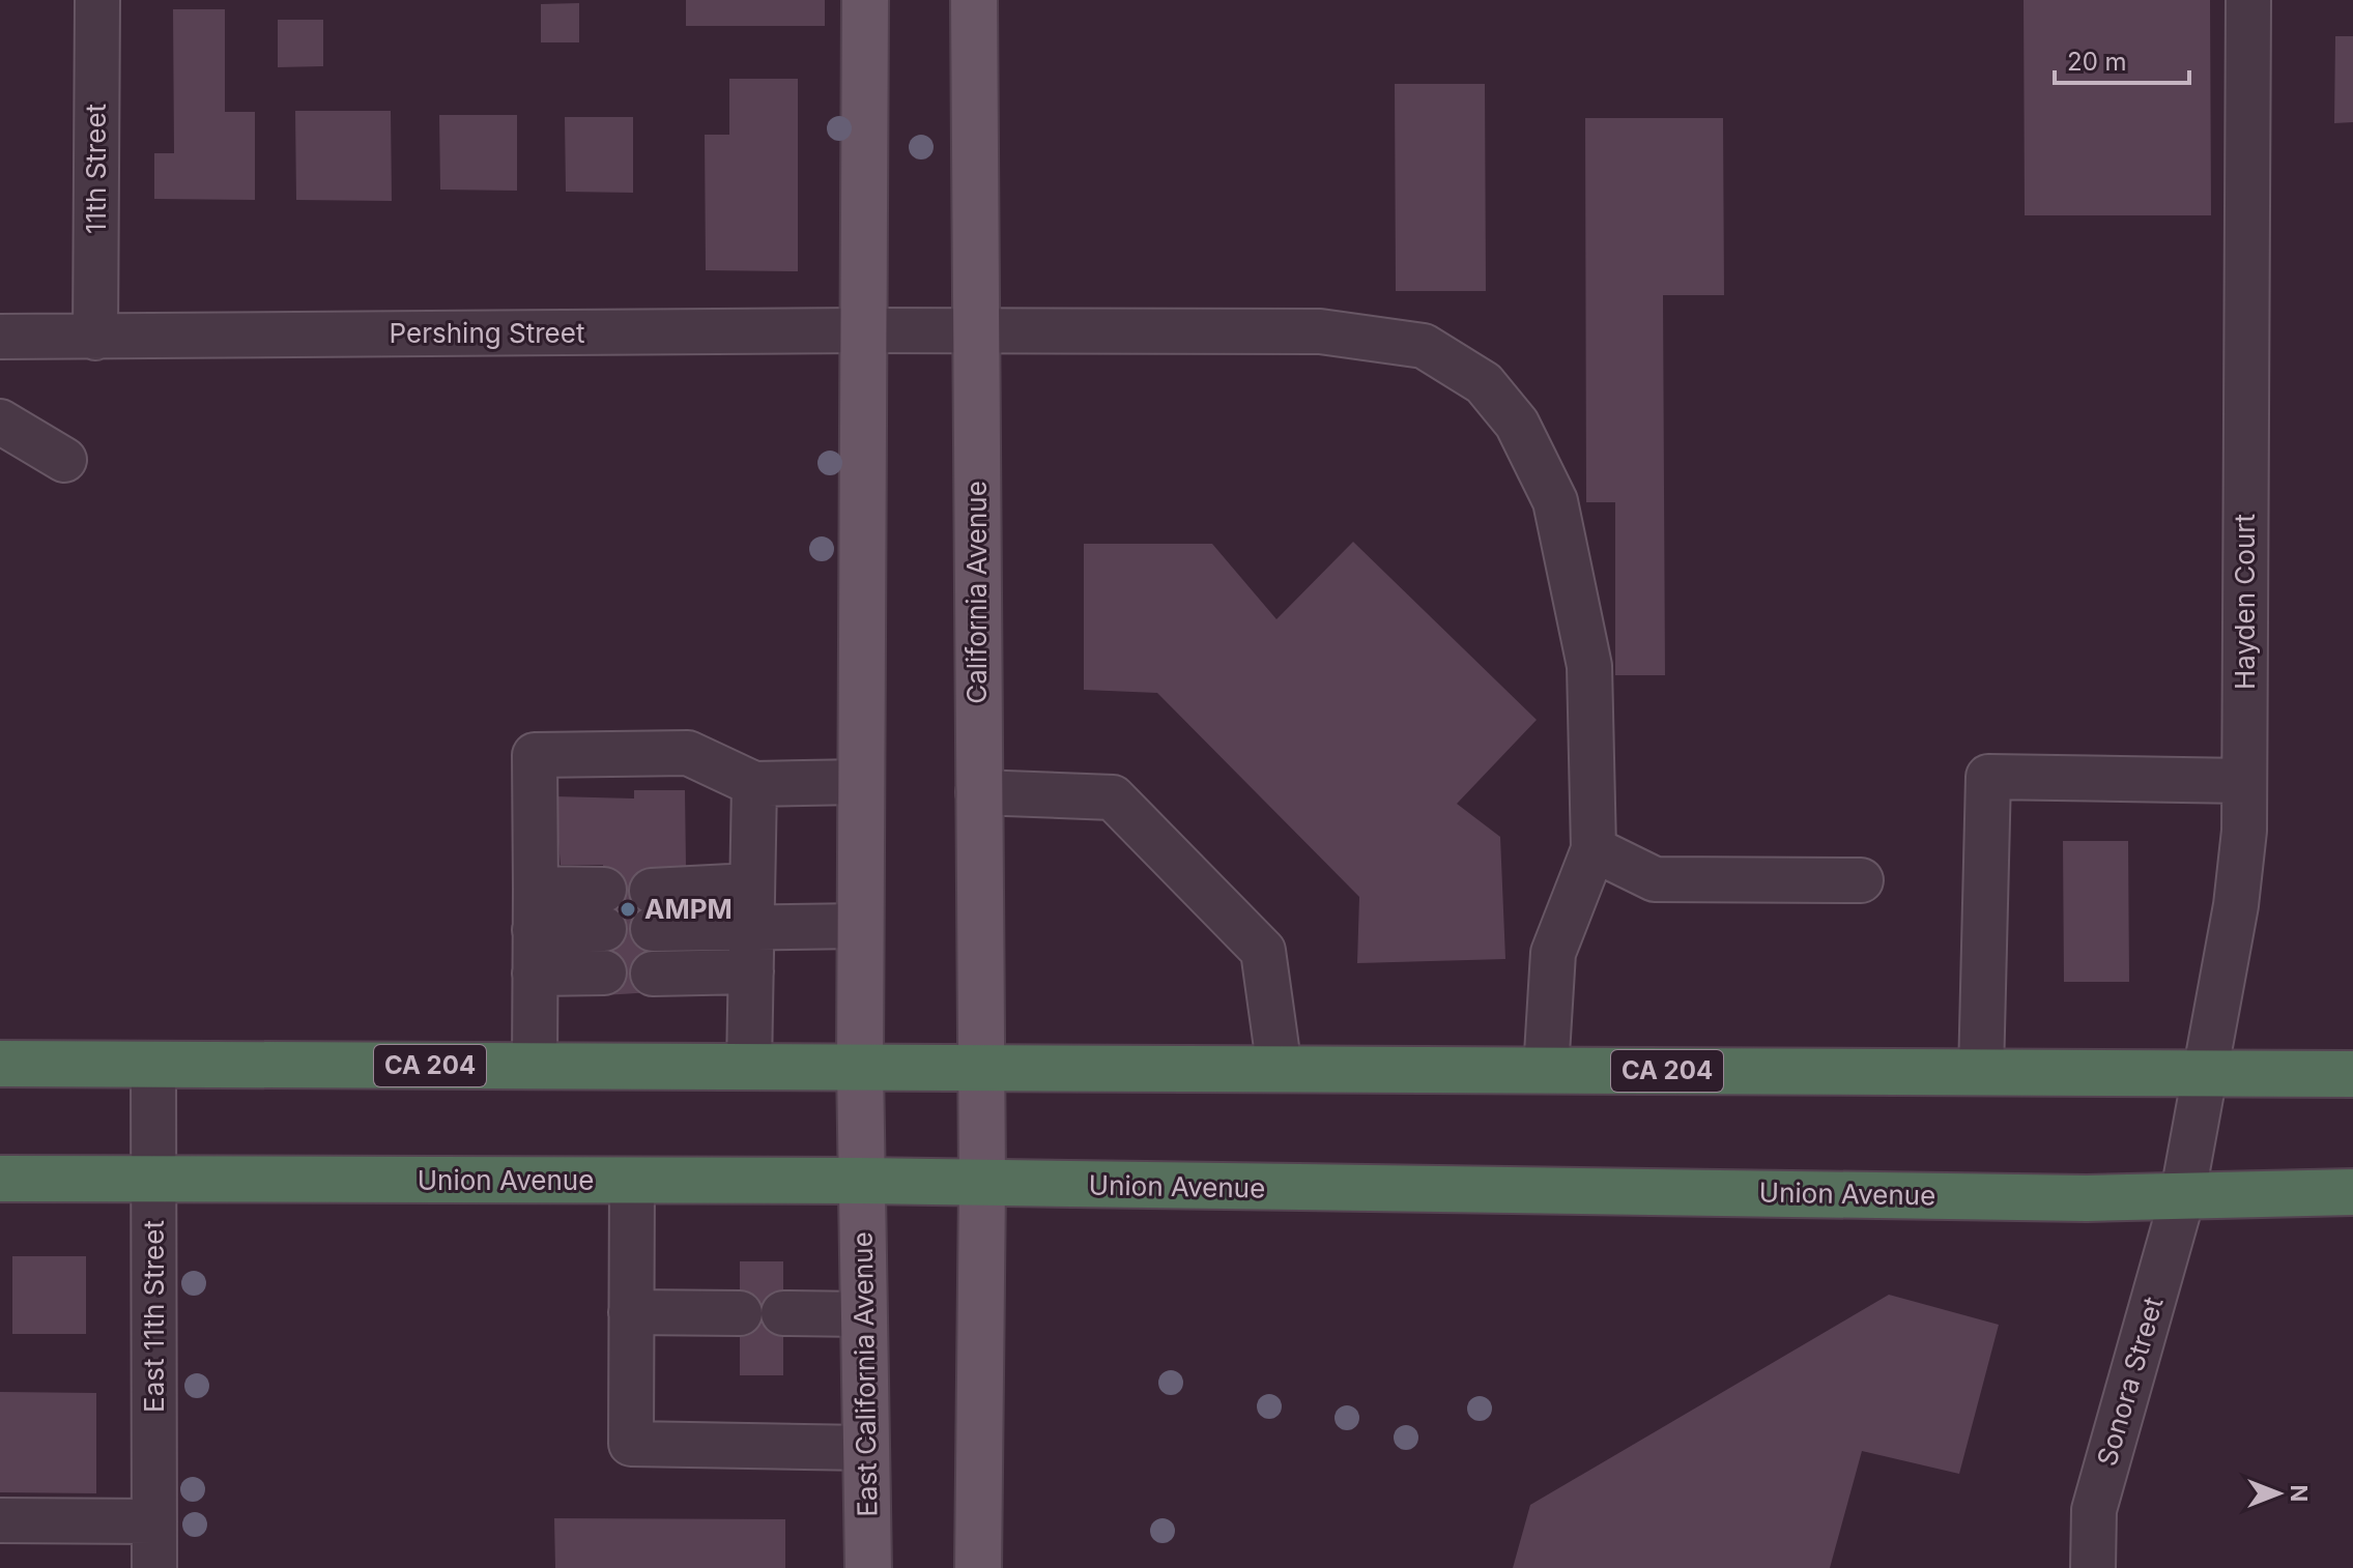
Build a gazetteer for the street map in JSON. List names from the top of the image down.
{
  "streets": {
    "highway": ["CA 204", "Union Avenue"],
    "main road": ["California Avenue", "East California Avenue"],
    "street": [
      "11th Street",
      "Pershing Street",
      "Hayden Court",
      "East 11th Street",
      "Sonora Street"
    ]
  },
  "crossings": [
    ["11th Street", "Pershing Street"],
    ["Pershing Street", "California Avenue"],
    ["California Avenue", "CA 204"],
    ["California Avenue", "Union Avenue"],
    ["Hayden Court", "CA 204"],
    ["Hayden Court", "Union Avenue"],
    ["Hayden Court", "Sonora Street"],
    ["CA 204", "East 11th Street"],
    ["Union Avenue", "East 11th Street"],
    ["Union Avenue", "East California Avenue"],
    ["Union Avenue", "Sonora Street"]
  ],
  "places": ["AMPM"],
  "scale_bar": "20 m",
  "north": "right"
}
